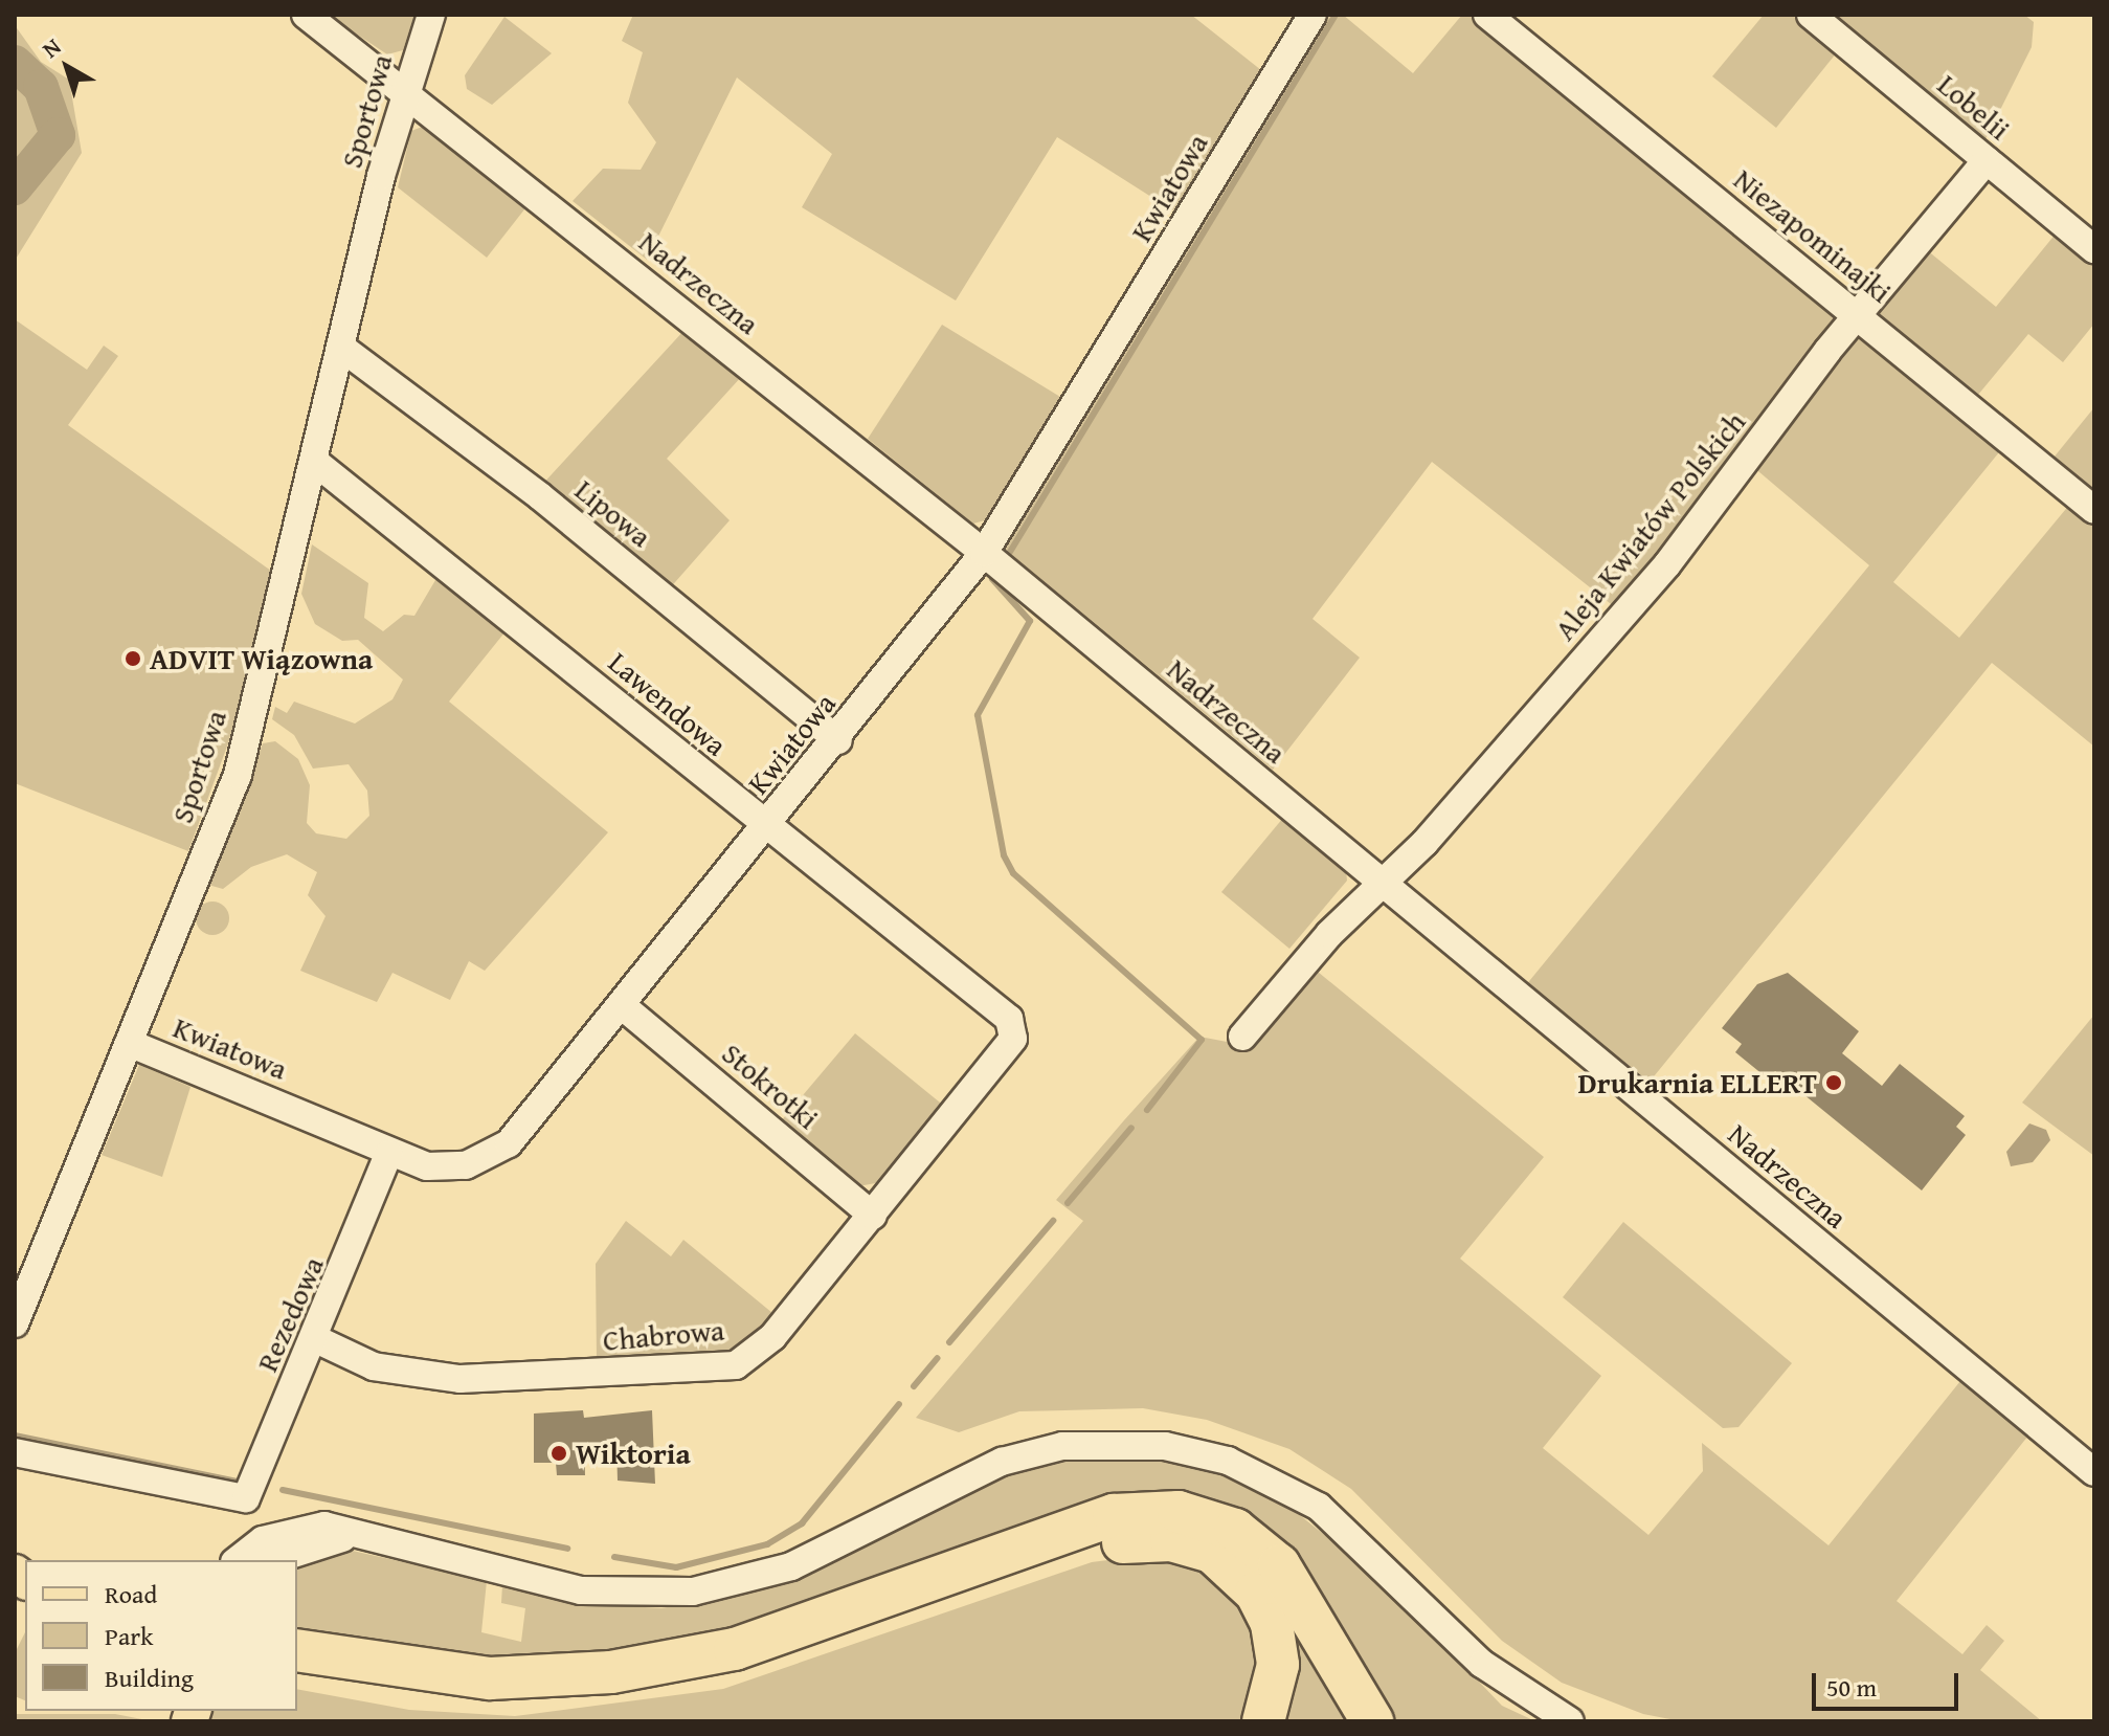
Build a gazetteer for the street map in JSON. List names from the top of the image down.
{
  "streets": {
    "street": [
      "Lobelii",
      "Sportowa",
      "Kwiatowa",
      "Niezapominajki",
      "Nadrzeczna",
      "Lipowa",
      "Aleja Kwiatów Polskich",
      "Lawendowa",
      "Stokrotki",
      "Rezedowa",
      "Chabrowa"
    ]
  },
  "crossings": [
    ["Lobelii", "Aleja Kwiatów Polskich"],
    ["Sportowa", "Kwiatowa"],
    ["Sportowa", "Nadrzeczna"],
    ["Sportowa", "Lipowa"],
    ["Sportowa", "Lawendowa"],
    ["Kwiatowa", "Nadrzeczna"],
    ["Kwiatowa", "Lipowa"],
    ["Kwiatowa", "Lawendowa"],
    ["Kwiatowa", "Stokrotki"],
    ["Kwiatowa", "Rezedowa"],
    ["Niezapominajki", "Aleja Kwiatów Polskich"],
    ["Nadrzeczna", "Aleja Kwiatów Polskich"],
    ["Lawendowa", "Chabrowa"],
    ["Stokrotki", "Chabrowa"],
    ["Rezedowa", "Chabrowa"]
  ],
  "places": ["ADVIT Wiązowna", "Drukarnia ELLERT", "Wiktoria"],
  "legend": ["Road", "Park", "Building"],
  "scale_bar": "50 m",
  "north": "top left"
}
